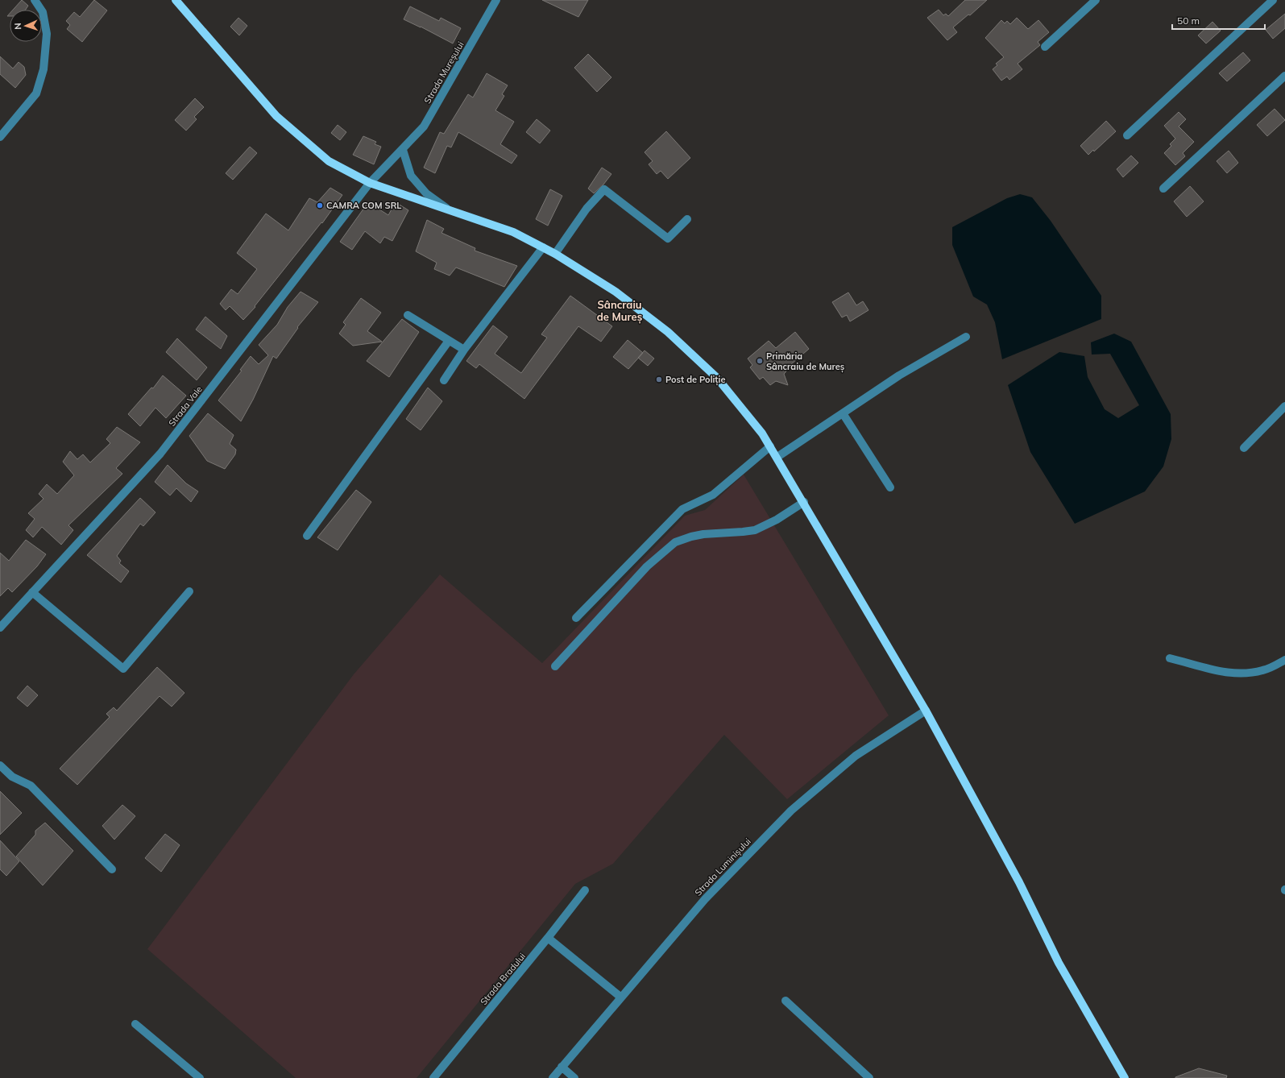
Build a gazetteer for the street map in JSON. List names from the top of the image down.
{
  "streets": {
    "street": [
      "Strada Mureșului",
      "Strada Vale",
      "Strada Luminișului",
      "Strada Bradului"
    ]
  },
  "crossings": [
    ["Strada Mureșului", "Strada Vale"]
  ],
  "districts": ["Sâncraiu de Mureș"],
  "places": ["CAMRA COM SRL", "Primăria Sâncraiu de Mureș", "Post de Poliție"],
  "scale_bar": "50 m",
  "north": "left"
}
